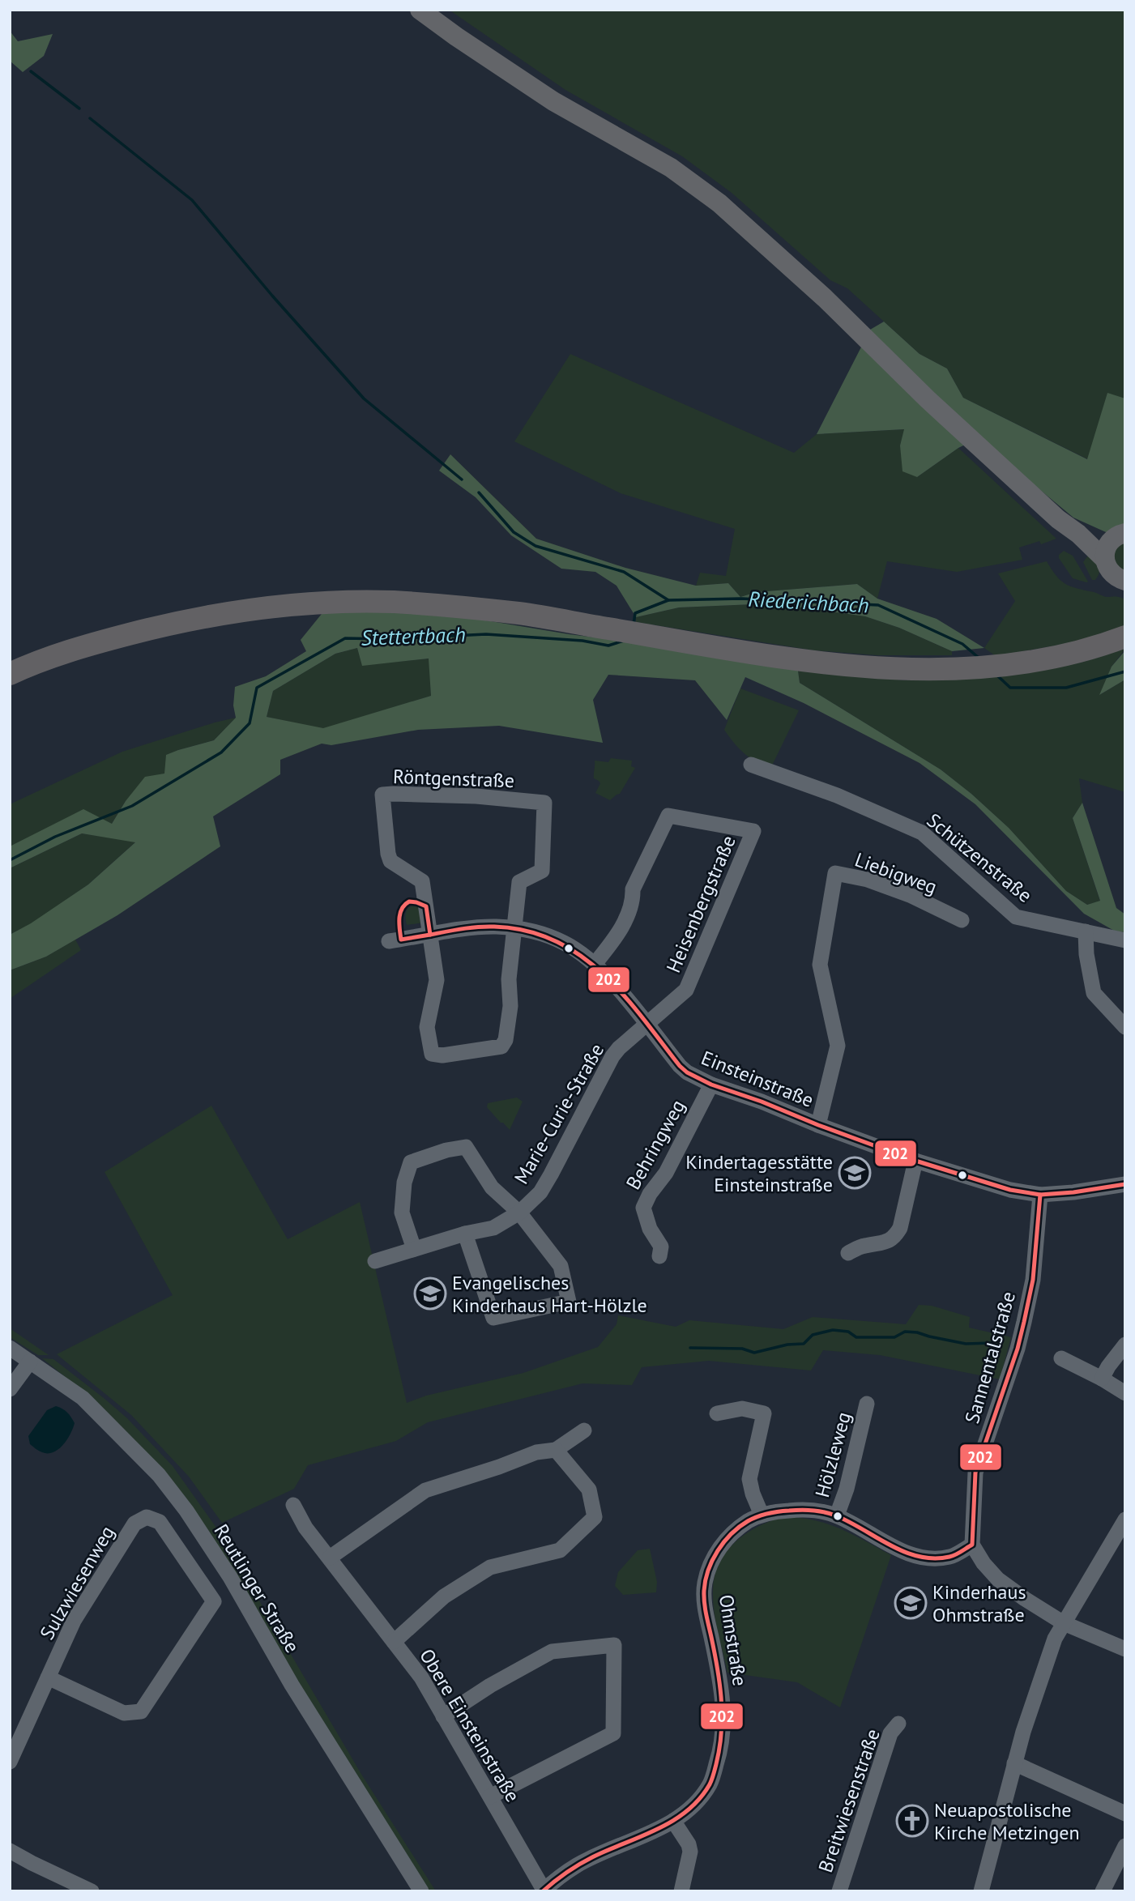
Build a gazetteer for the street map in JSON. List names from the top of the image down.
{
  "streets": {
    "street": [
      "Röntgenstraße",
      "Schützenstraße",
      "Liebigweg",
      "Heisenbergstraße",
      "Einsteinstraße",
      "Marie-Curie-Straße",
      "Behringweg",
      "Sannentalstraße",
      "Hölzleweg",
      "Sulzwiesenweg",
      "Reutlinger Straße",
      "Ohmstraße",
      "Obere Einsteinstraße",
      "Breitwiesenstraße"
    ]
  },
  "crossings": [
    ["Röntgenstraße", "Einsteinstraße"],
    ["Liebigweg", "Einsteinstraße"],
    ["Heisenbergstraße", "Einsteinstraße"],
    ["Heisenbergstraße", "Marie-Curie-Straße"],
    ["Einsteinstraße", "Marie-Curie-Straße"],
    ["Einsteinstraße", "Behringweg"],
    ["Einsteinstraße", "Sannentalstraße"],
    ["Sannentalstraße", "Ohmstraße"],
    ["Hölzleweg", "Ohmstraße"],
    ["Ohmstraße", "Obere Einsteinstraße"]
  ],
  "water": ["Riederichbach", "Stettertbach"],
  "places": {
    "school or university": ["Kindertagesstätte Einsteinstraße", "Evangelisches Kinderhaus Hart-Hölzle", "Kinderhaus Ohmstraße"],
    "church": ["Neuapostolische Kirche Metzingen"]
  },
  "lines": ["transit line 202"]
}
